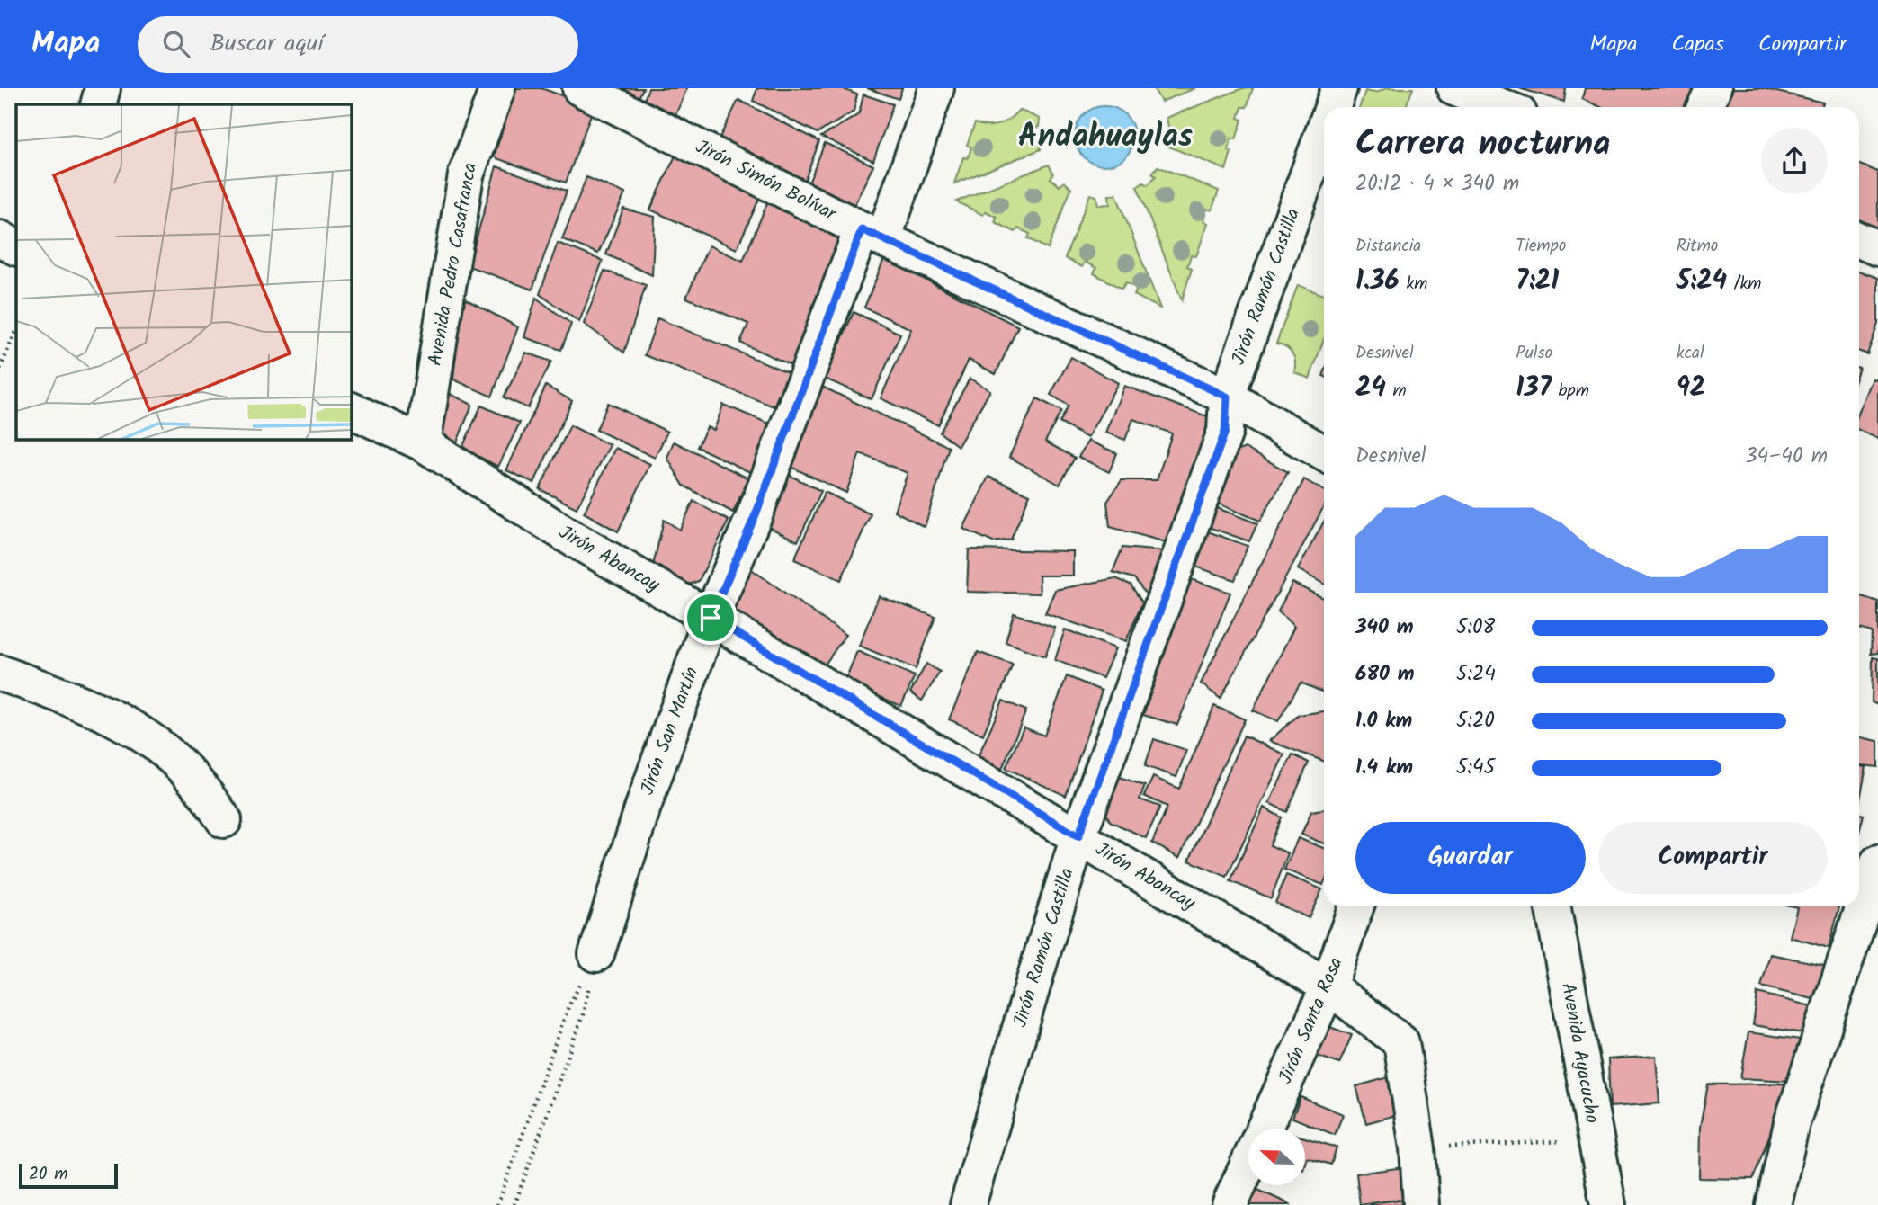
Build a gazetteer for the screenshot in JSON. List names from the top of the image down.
{
  "streets": {
    "street": [
      "Jirón Simón Bolívar",
      "Avenida Pedro Casafranca",
      "Jirón Ramón Castilla",
      "Jirón Abancay",
      "Jirón San Martín",
      "Jirón Santa Rosa",
      "Avenida Ayacucho"
    ]
  },
  "crossings": [
    ["Jirón Simón Bolívar", "Jirón Ramón Castilla"],
    ["Jirón Simón Bolívar", "Jirón San Martín"],
    ["Avenida Pedro Casafranca", "Jirón Abancay"],
    ["Jirón Ramón Castilla", "Jirón Abancay"],
    ["Jirón Abancay", "Jirón San Martín"],
    ["Jirón Abancay", "Jirón Santa Rosa"]
  ],
  "districts": ["Andahuaylas"],
  "scale_bar": "20 m",
  "north": "left",
  "page": {
    "header": "Mapa",
    "search": "Buscar aquí",
    "nav": ["Mapa", "Capas", "Compartir"],
    "heading": ["Carrera nocturna", "20:12 · 4 × 340 m"],
    "stats": [
      ["Distancia", "1.36 km"],
      ["Tiempo", "7:21"],
      ["Ritmo", "5:24 /km"],
      ["Desnivel", "24 m"],
      ["Pulso", "137 bpm"],
      ["kcal", "92"]
    ],
    "chart": ["Desnivel", "34–40 m"],
    "list": [
      {
        "name": "340 m",
        "note": "5:08"
      },
      {
        "name": "680 m",
        "note": "5:24"
      },
      {
        "name": "1.0 km",
        "note": "5:20"
      },
      {
        "name": "1.4 km",
        "note": "5:45"
      }
    ],
    "buttons": ["Guardar", "Compartir"],
    "scale": "20 m"
  }
}
